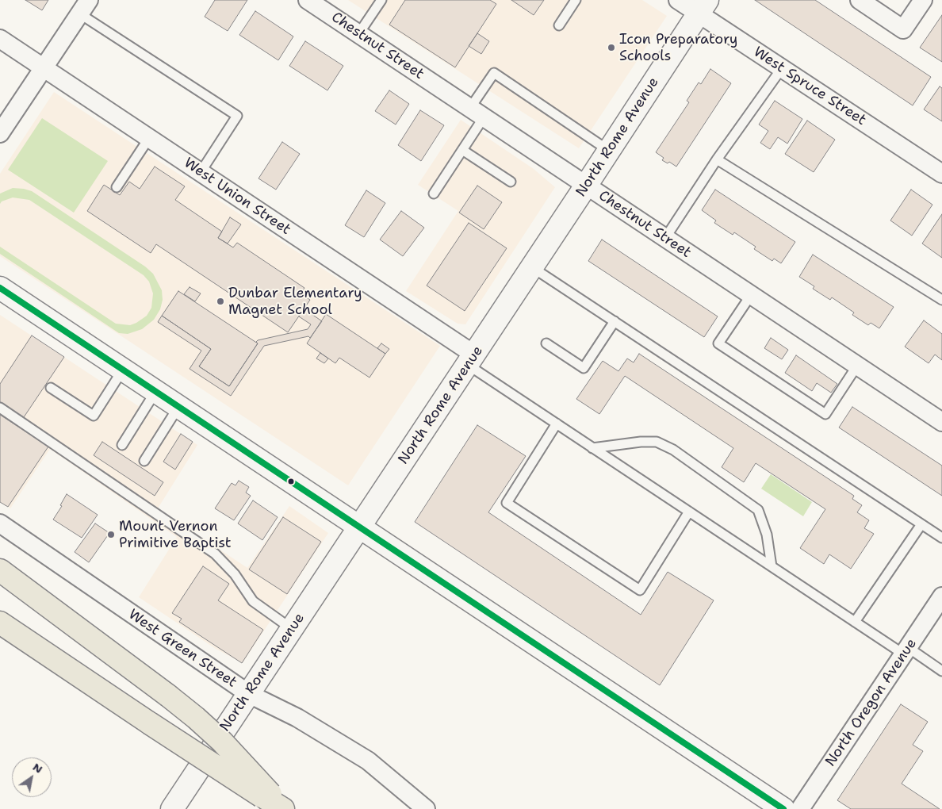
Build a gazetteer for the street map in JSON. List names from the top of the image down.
{
  "streets": {
    "street": [
      "Chestnut Street",
      "West Spruce Street",
      "North Rome Avenue",
      "West Union Street",
      "West Green Street",
      "North Oregon Avenue"
    ]
  },
  "crossings": [
    ["Chestnut Street", "North Rome Avenue"],
    ["West Spruce Street", "North Rome Avenue"],
    ["North Rome Avenue", "West Union Street"],
    ["North Rome Avenue", "West Green Street"]
  ],
  "places": ["Icon Preparatory Schools", "Dunbar Elementary Magnet School", "Mount Vernon Primitive Baptist"],
  "north": "top right"
}
